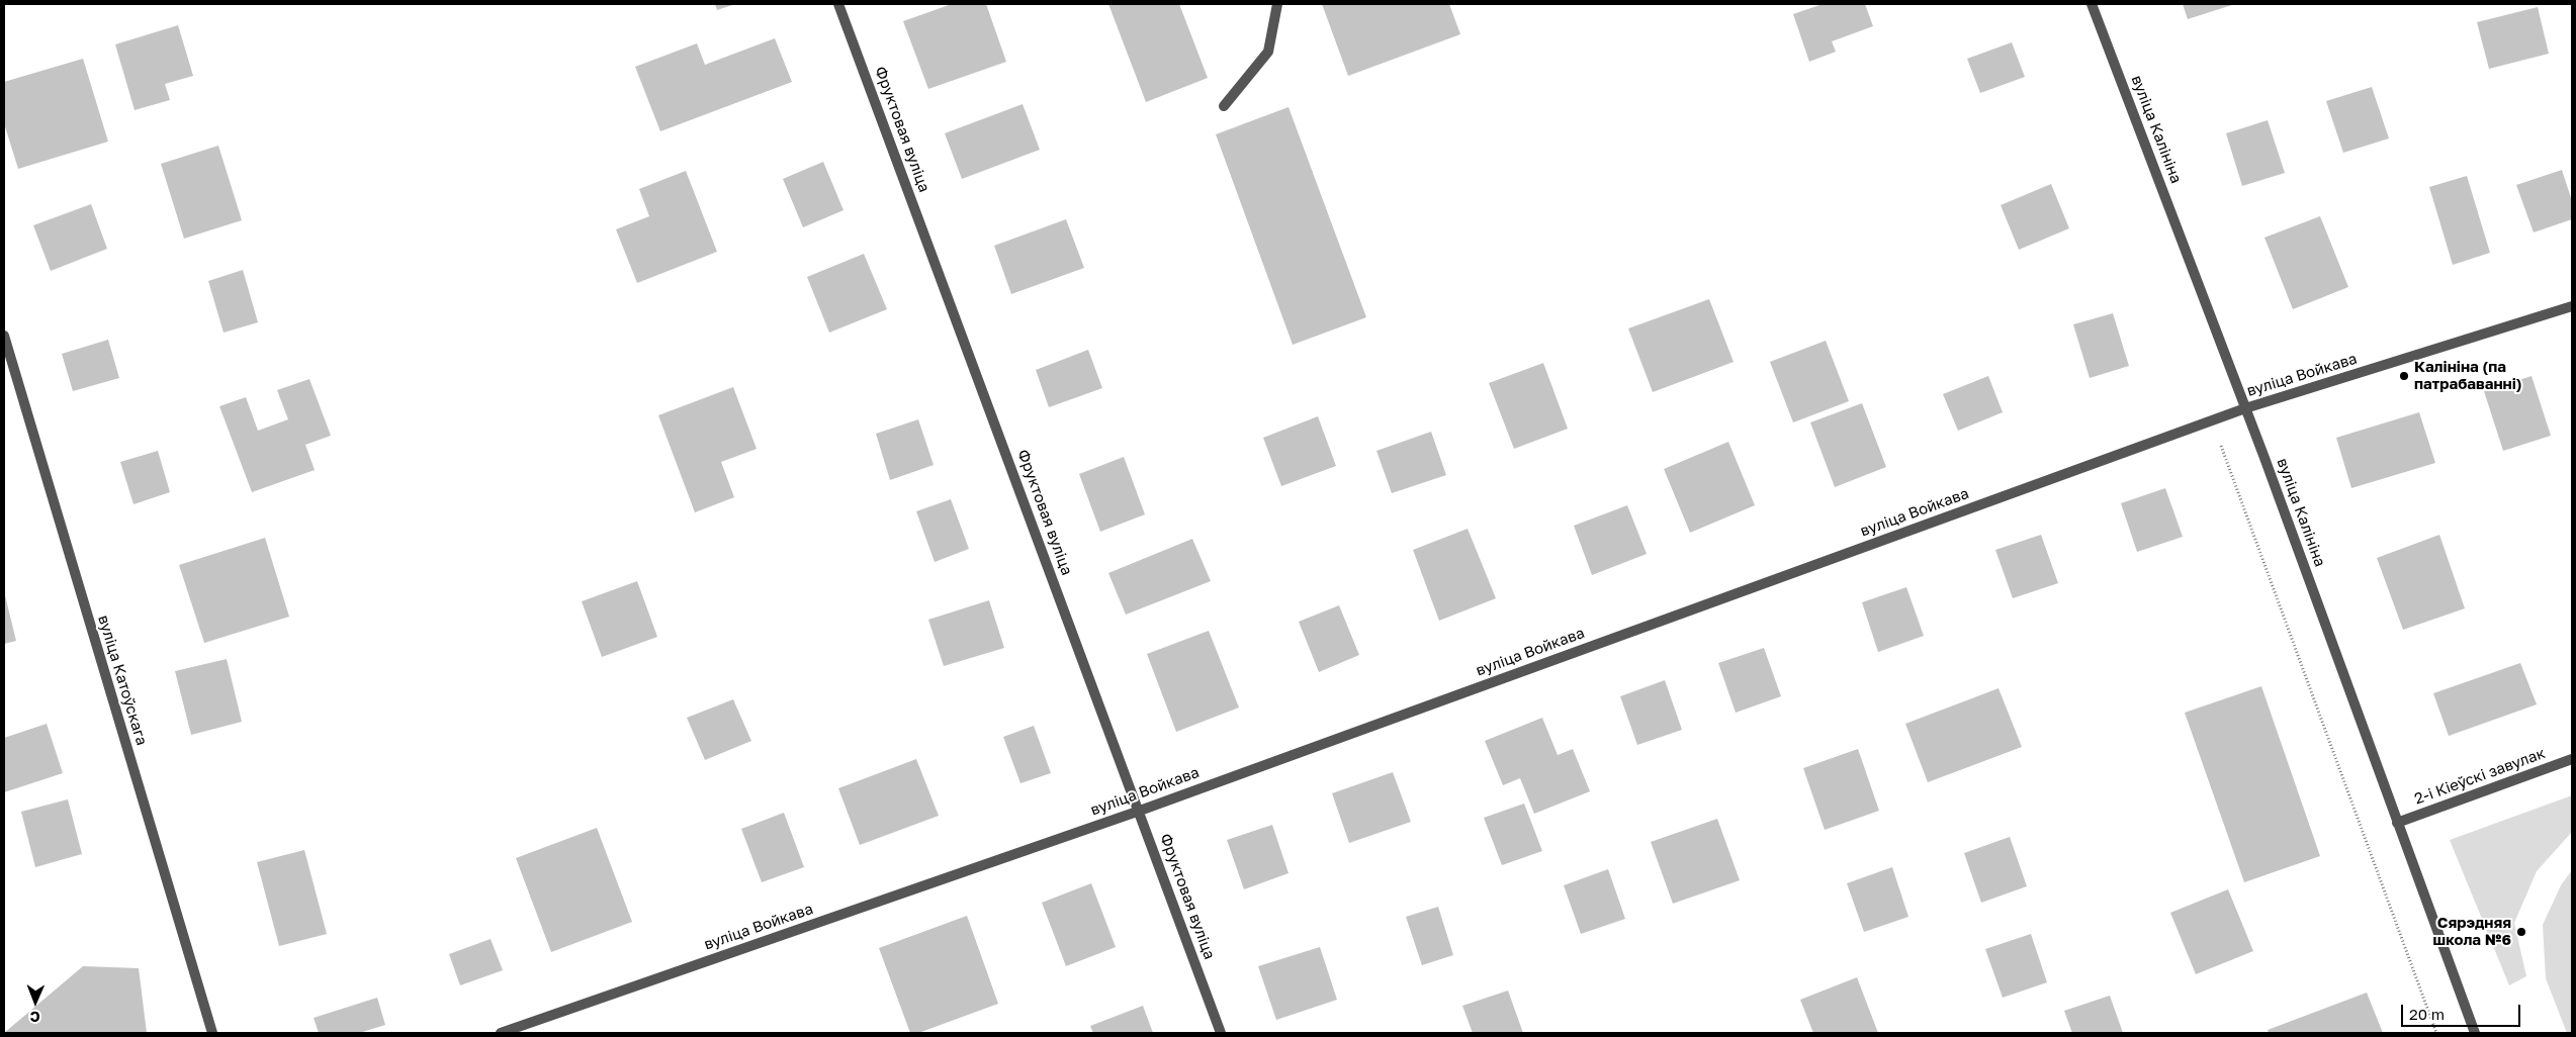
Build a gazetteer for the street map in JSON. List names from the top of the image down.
{
  "streets": {
    "street": [
      "Фруктовая вуліца",
      "вуліца Калініна",
      "вуліца Войкава",
      "вуліца Катоўскага",
      "2-і Кіеўскі завулак"
    ]
  },
  "crossings": [
    ["Фруктовая вуліца", "вуліца Войкава"],
    ["вуліца Калініна", "вуліца Войкава"],
    ["вуліца Калініна", "2-і Кіеўскі завулак"]
  ],
  "places": ["Калініна (па патрабаванні)", "Сярэдняя школа №6"],
  "scale_bar": "20 m",
  "north": "bottom"
}
